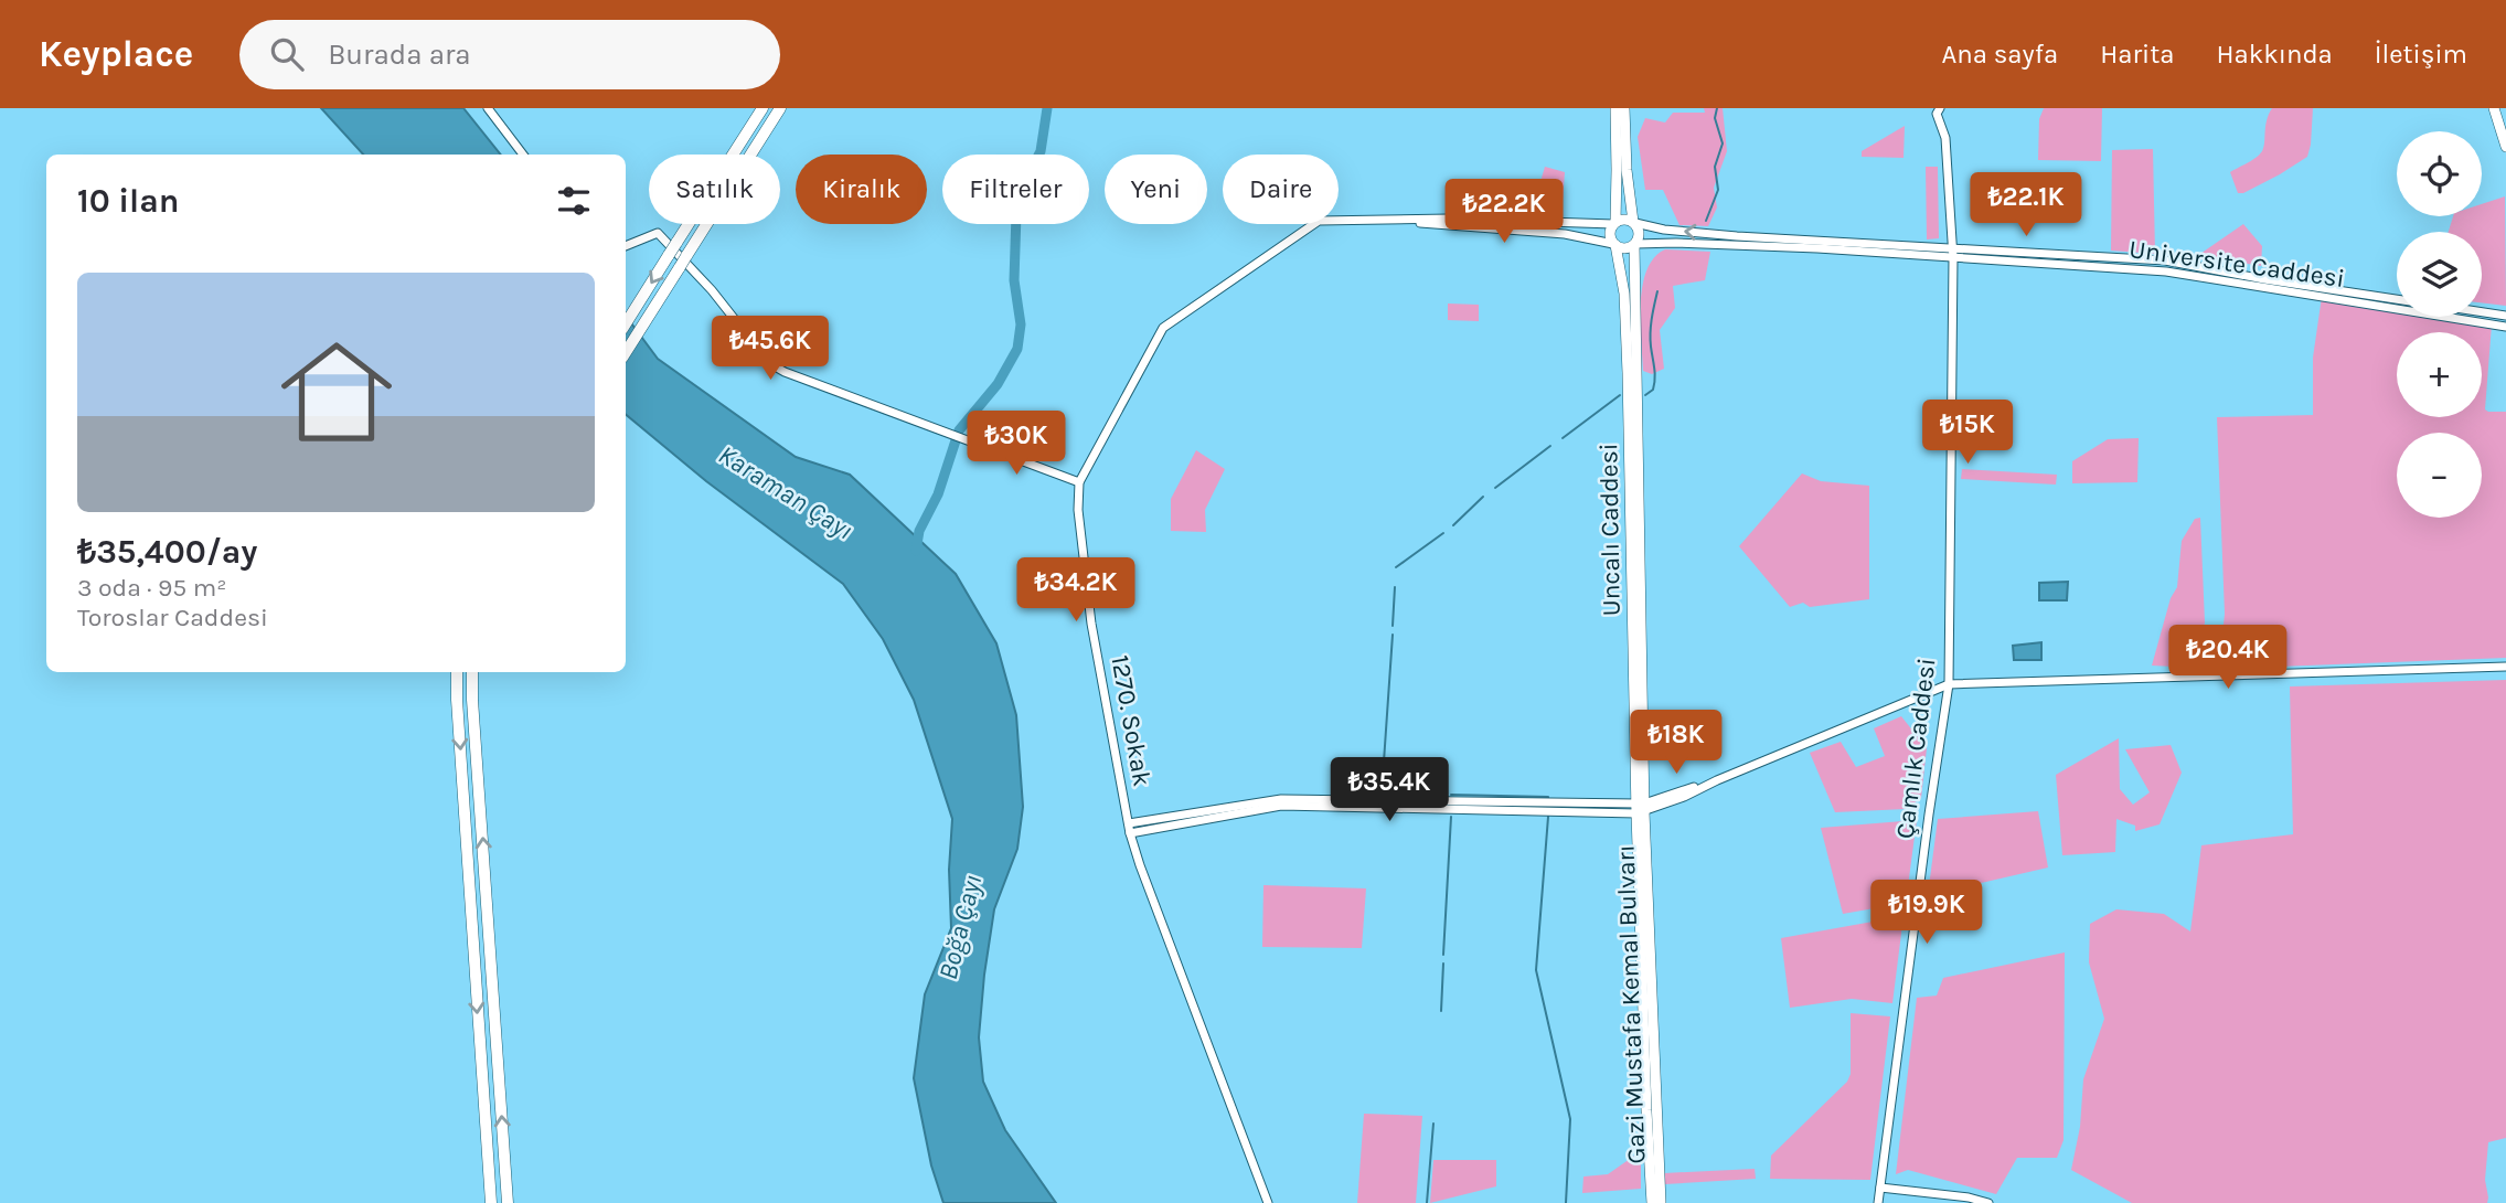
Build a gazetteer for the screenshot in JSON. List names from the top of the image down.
{
  "streets": {
    "main road": ["Uncalı Caddesi", "Gazi Mustafa Kemal Bulvarı"],
    "street": ["Universite Caddesi", "1270. Sokak", "Çamlık Caddesi"]
  },
  "crossings": [
    ["Universite Caddesi", "Uncalı Caddesi"],
    ["Universite Caddesi", "1270. Sokak"],
    ["Universite Caddesi", "Çamlık Caddesi"],
    ["Uncalı Caddesi", "1270. Sokak"],
    ["Uncalı Caddesi", "Gazi Mustafa Kemal Bulvarı"]
  ],
  "water": ["Karaman Çayı", "Boğa Çayı"],
  "page": {
    "header": "Keyplace",
    "search": "Burada ara",
    "nav": [
      "Ana sayfa",
      "Harita",
      "Hakkında",
      "İletişim"
    ],
    "map_buttons": ["+", "−"],
    "chip": [
      "Satılık",
      "Kiralık",
      "Filtreler",
      "Yeni",
      "Daire"
    ],
    "heading": "10 ilan",
    "price": [
      "₺22.1K",
      "₺22.2K",
      "₺45.6K",
      "₺15K",
      "₺30K",
      "₺34.2K",
      "₺20.4K",
      "₺18K",
      "₺35.4K",
      "₺19.9K"
    ],
    "list": [
      {
        "name": "₺35,400/ay",
        "note": "3 oda · 95 m² · Toroslar Caddesi"
      }
    ]
  }
}
